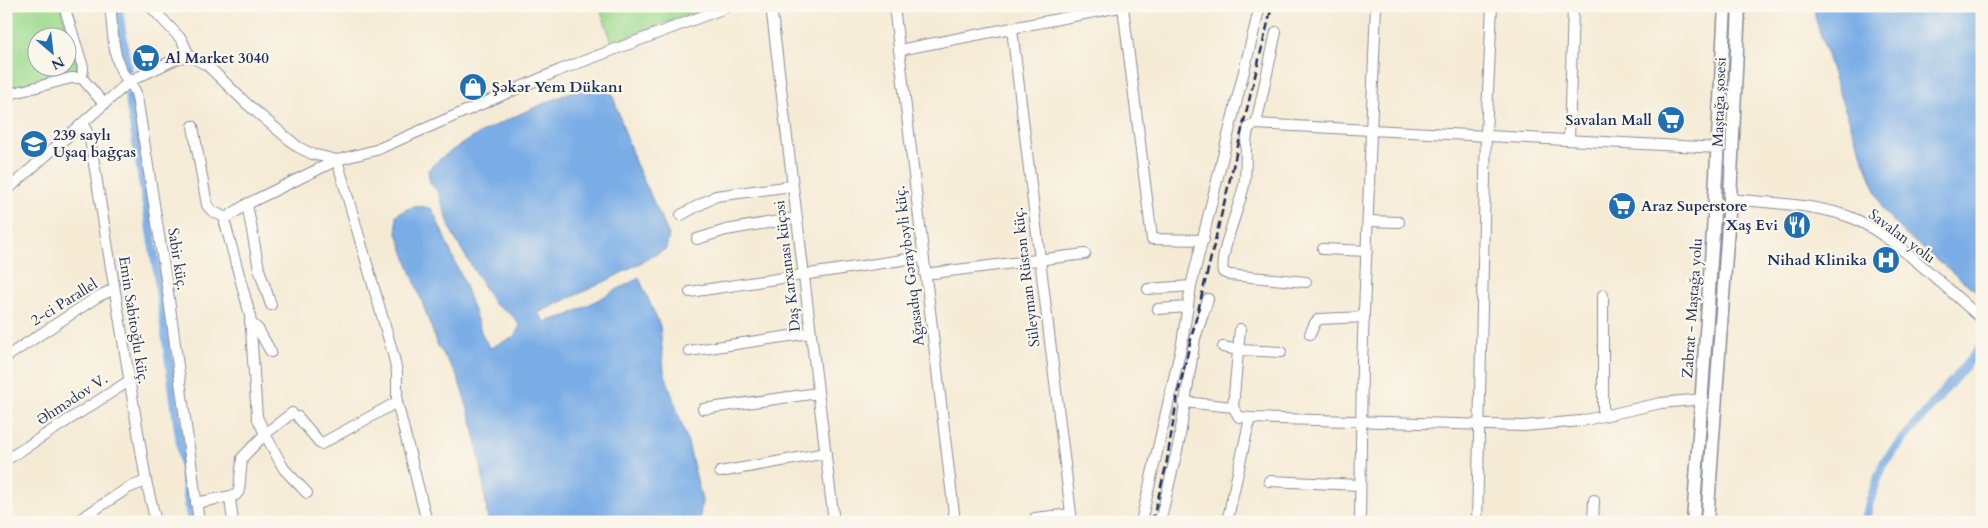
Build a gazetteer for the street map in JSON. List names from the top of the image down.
{
  "streets": {
    "main road": ["Maştağa şosesi", "Zabrat - Maştağa yolu"],
    "street": [
      "Savalan yolu",
      "Sabir küç.",
      "Daş Karxanası küçəsi",
      "Ağasadıq Gəraybəyli küç.",
      "Süleyman Rüstən küç.",
      "2-ci Parallel",
      "Emin Sabitoğlu küç.",
      "Əhmədov V."
    ]
  },
  "crossings": [
    ["Maştağa şosesi", "Savalan yolu"],
    ["2-ci Parallel", "Emin Sabitoğlu küç."],
    ["Emin Sabitoğlu küç.", "Əhmədov V."]
  ],
  "places": {
    "supermarket": ["Al Market 3040", "Savalan Mall", "Araz Superstore"],
    "shop": ["Şəkər Yem Dükanı"],
    "school or university": ["239 saylı Uşaq bağças"],
    "restaurant": ["Xaş Evi"],
    "hospital": ["Nihad Klinika"]
  },
  "north": "bottom right"
}
